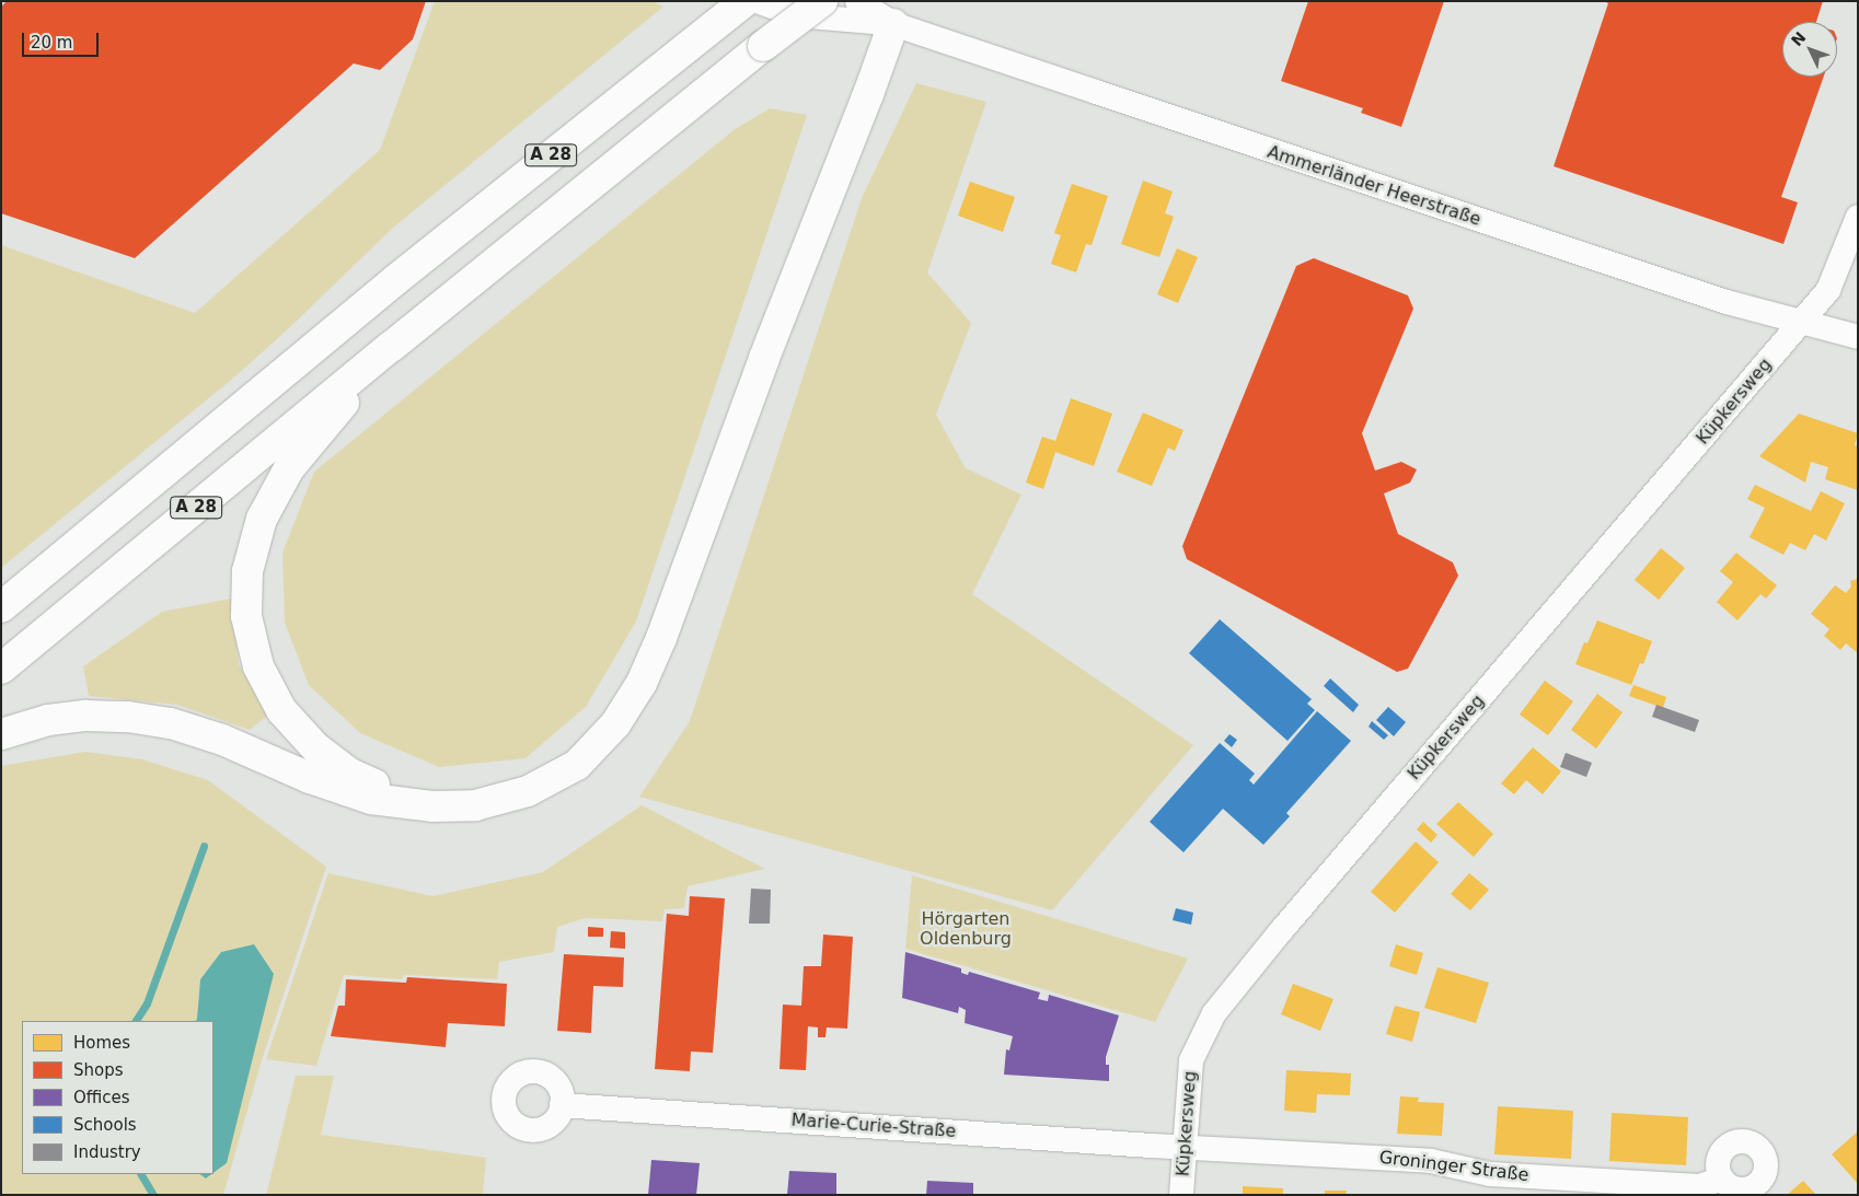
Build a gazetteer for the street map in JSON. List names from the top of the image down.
{
  "streets": {
    "highway": ["A 28"],
    "street": [
      "Ammerländer Heerstraße",
      "Küpkersweg",
      "Marie-Curie-Straße",
      "Groninger Straße"
    ]
  },
  "crossings": [
    ["Ammerländer Heerstraße", "Küpkersweg"],
    ["Küpkersweg", "Marie-Curie-Straße"],
    ["Küpkersweg", "Groninger Straße"],
    ["Marie-Curie-Straße", "Groninger Straße"]
  ],
  "parks": ["Hörgarten Oldenburg"],
  "legend": [
    "Homes",
    "Shops",
    "Offices",
    "Schools",
    "Industry"
  ],
  "scale_bar": "20 m",
  "north": "top left"
}
